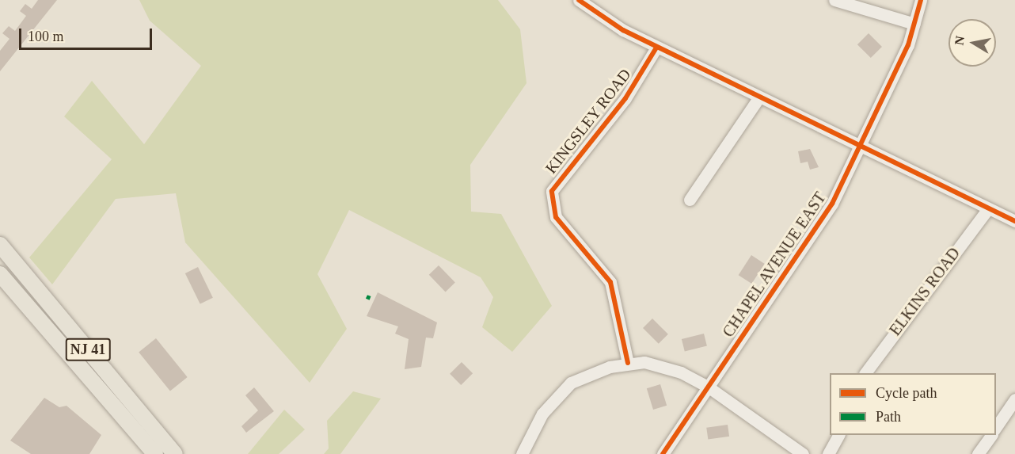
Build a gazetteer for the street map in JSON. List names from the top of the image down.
{
  "streets": {
    "main road": ["NJ 41"],
    "street": ["KINGSLEY ROAD", "CHAPEL AVENUE EAST", "ELKINS ROAD"]
  },
  "legend": ["Cycle path", "Path"],
  "scale_bar": "100 m",
  "north": "left"
}
